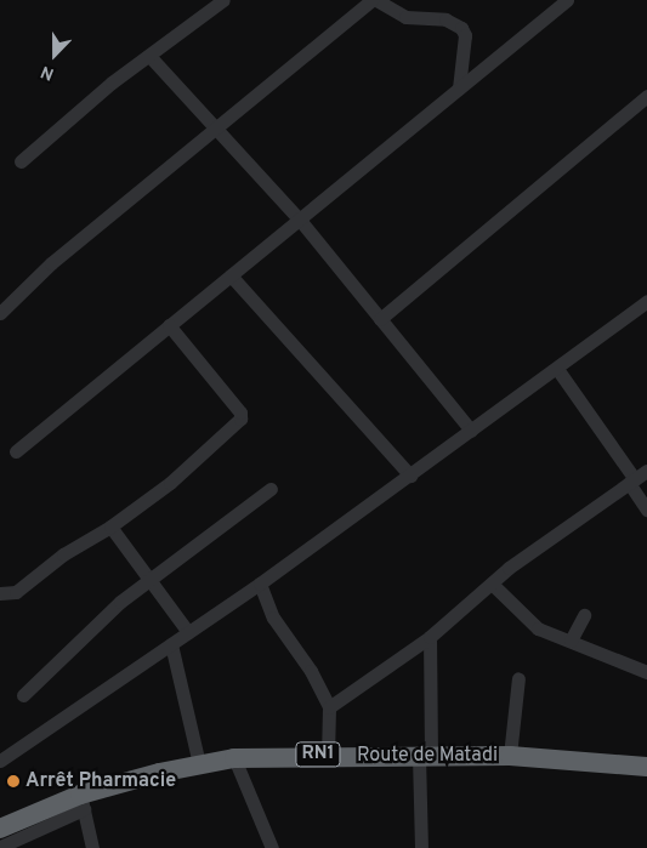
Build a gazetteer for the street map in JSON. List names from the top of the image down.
{
  "streets": {
    "highway": ["RN1", "Route de Matadi"]
  },
  "places": ["Arrêt Pharmacie"],
  "north": "bottom"
}
